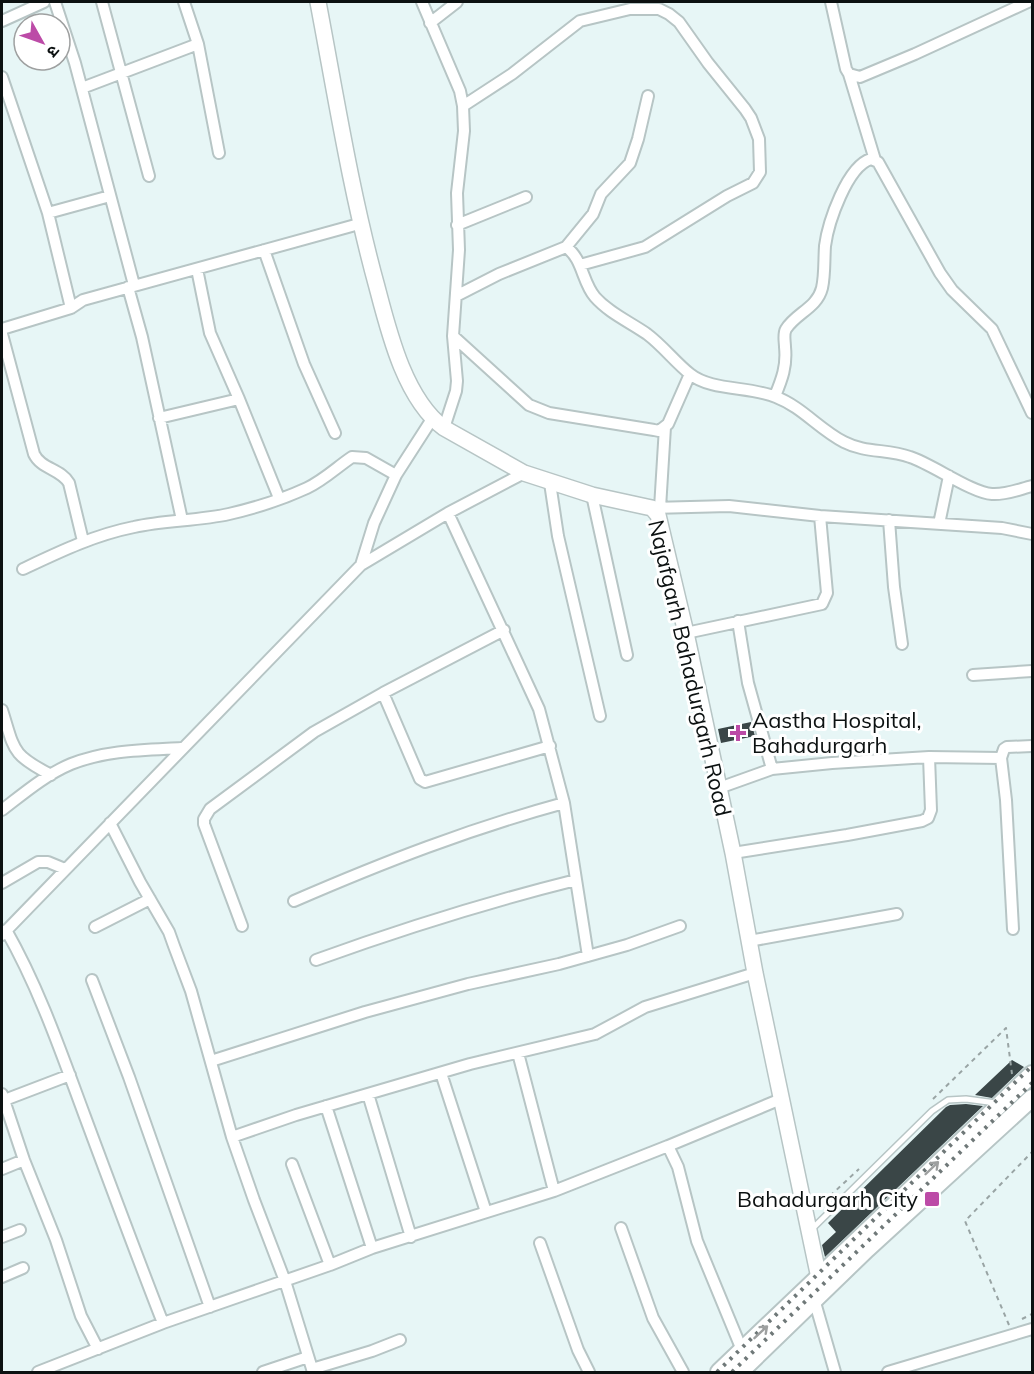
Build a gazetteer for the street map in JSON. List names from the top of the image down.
{
  "streets": {
    "street": ["Najafgarh Bahadurgarh Road"]
  },
  "places": {
    "health": ["Aastha Hospital, Bahadurgarh"],
    "transit": ["Bahadurgarh City"]
  },
  "north": "bottom right"
}
